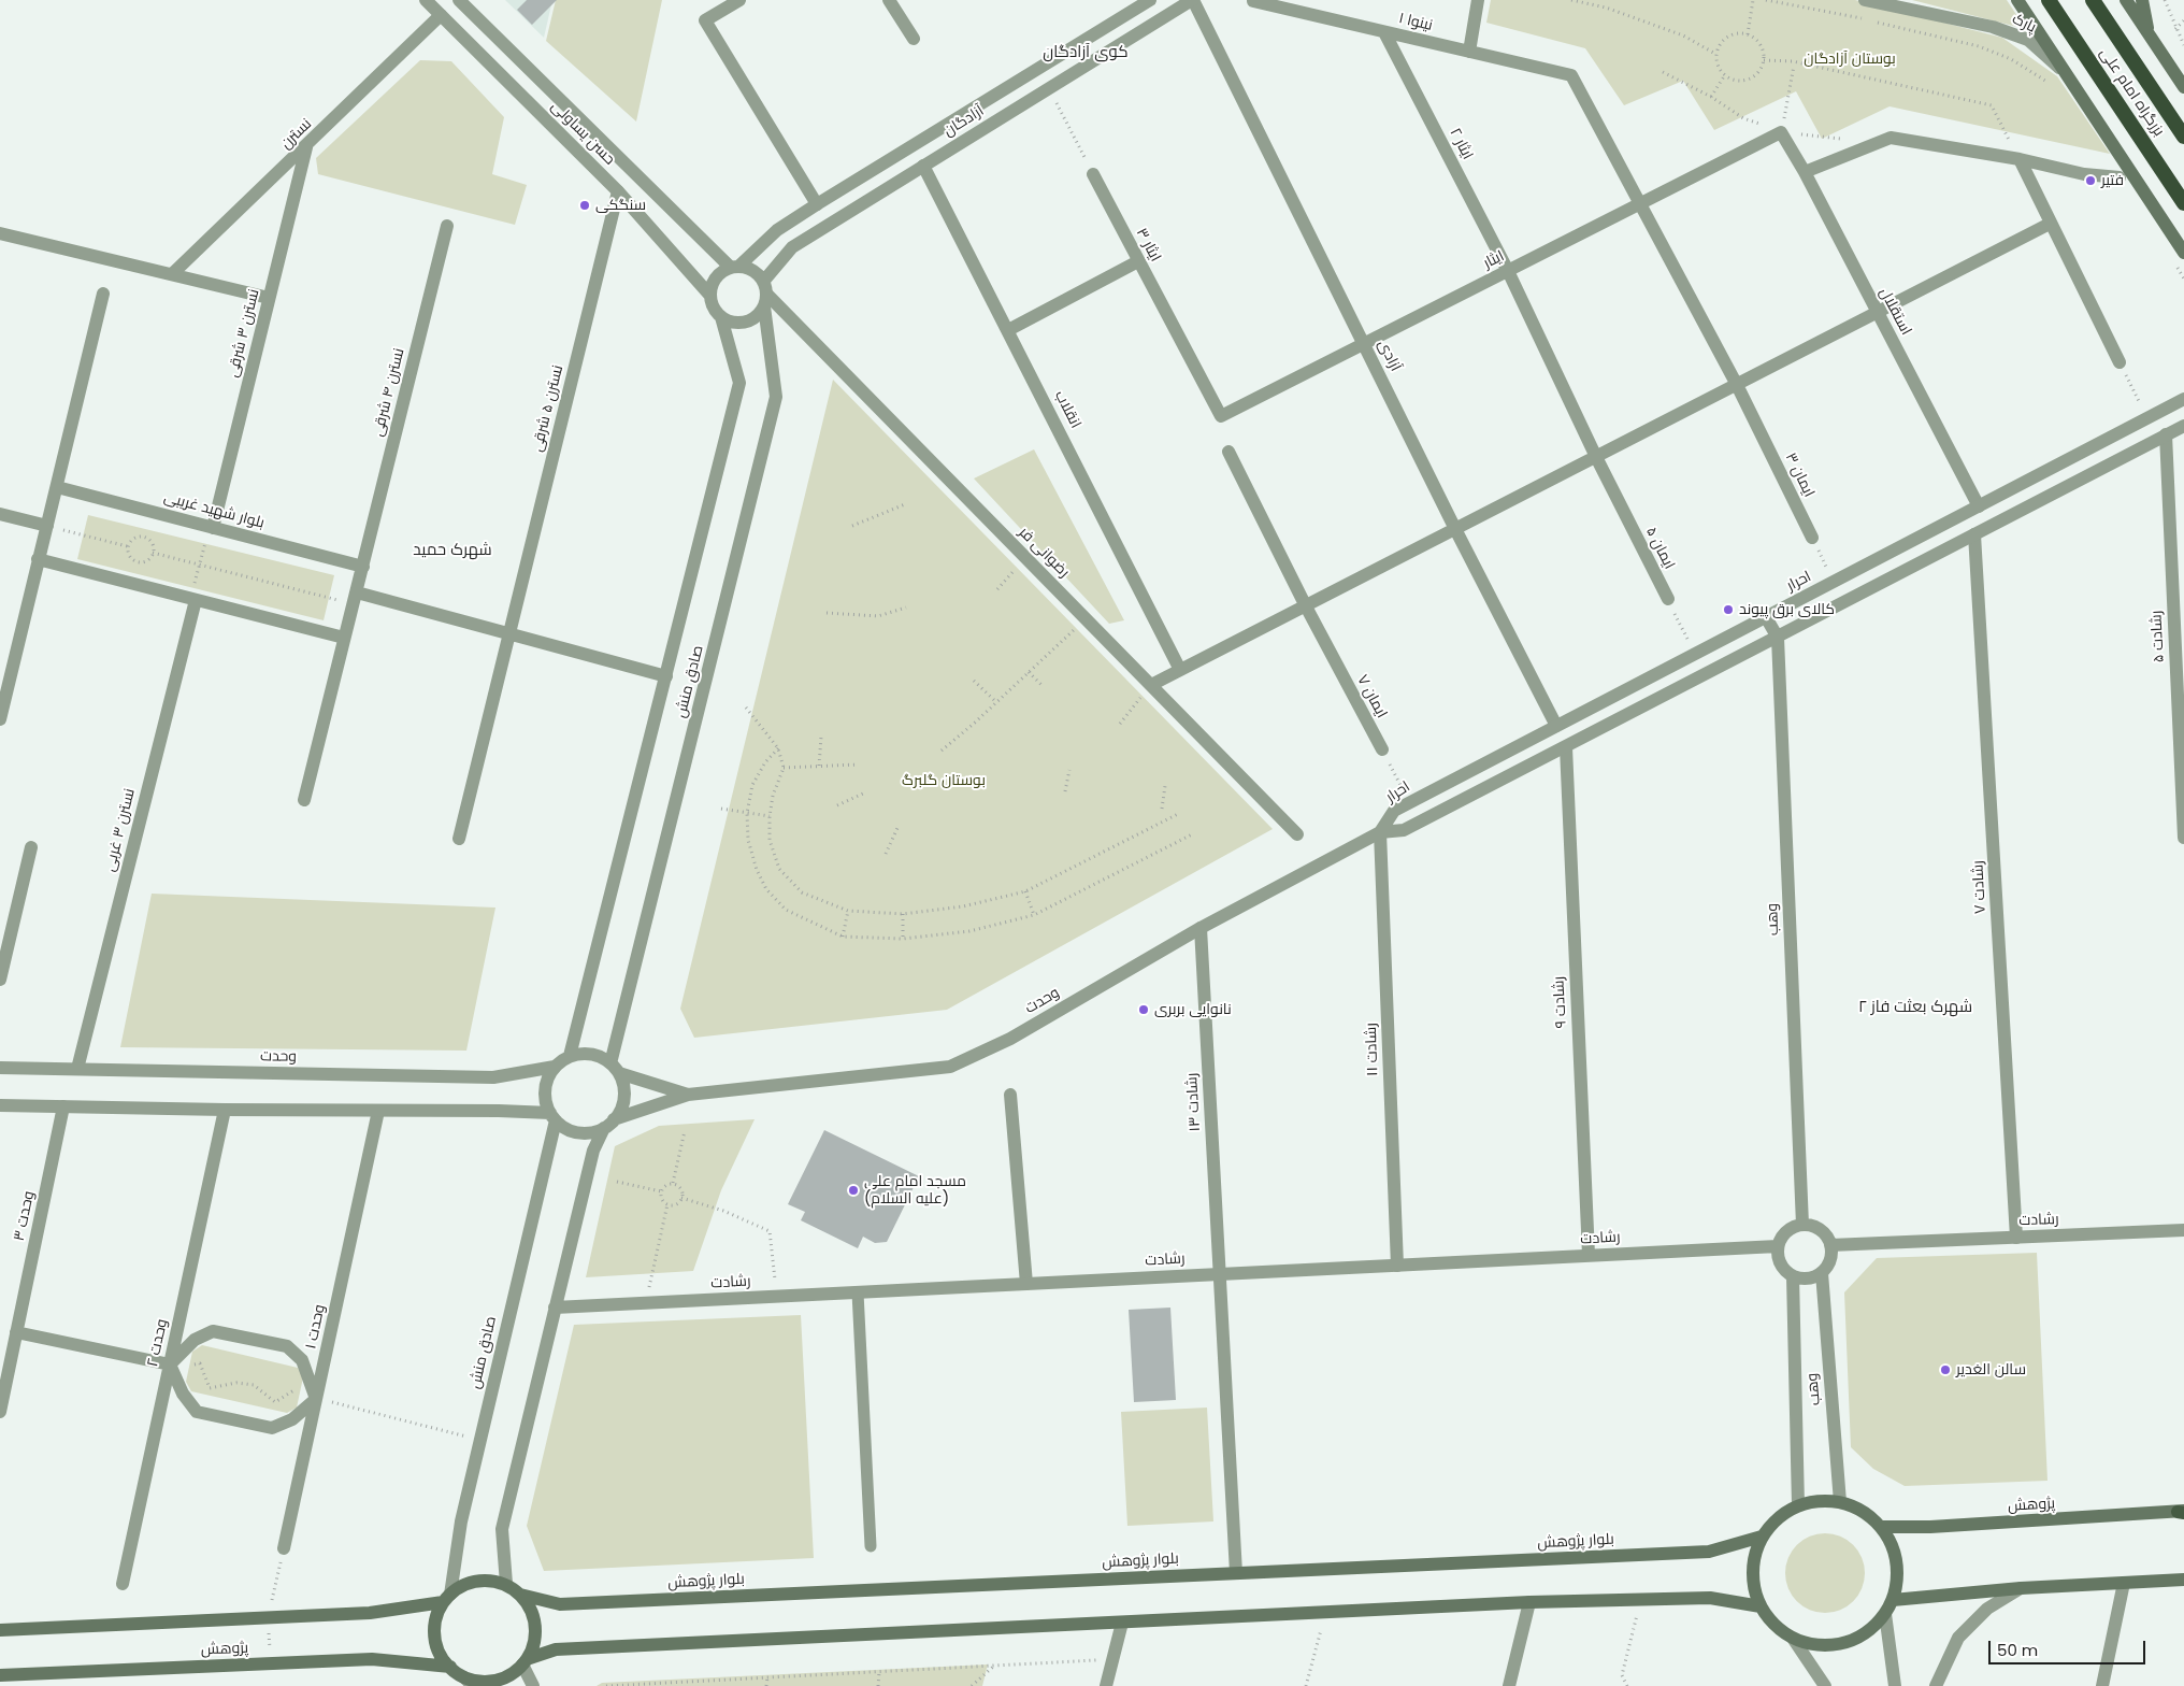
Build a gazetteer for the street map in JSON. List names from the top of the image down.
{
  "streets": {
    "highway": ["بزرگراه امام علی"],
    "main road": ["پژوهش", "بلوار پژوهش"],
    "street": [
      "نینوا ۱",
      "پارک",
      "آزادگان",
      "حسن یساولی",
      "نسترن",
      "ایثار ۲",
      "ایثار ۳",
      "ایثار",
      "استقلال",
      "نسترن ۳ شرقی",
      "آزادی",
      "نسترن ۴ شرقی",
      "نسترن ۵ شرقی",
      "انقلاب",
      "ایمان ۳",
      "بلوار شهید غریبی",
      "ایمان ۵",
      "رضوانی فر",
      "احرار",
      "رشادت ۵",
      "صادق منش",
      "ایمان ۷",
      "نسترن ۳ غربی",
      "رشادت ۷",
      "وهب",
      "وحدت",
      "رشادت ۹",
      "رشادت ۱۱",
      "رشادت ۱۳",
      "وحدت ۳",
      "رشادت",
      "وحدت ۱",
      "وحدت ۲"
    ]
  },
  "crossings": [
    ["نینوا ۱", "ایثار ۲"],
    ["نینوا ۱", "ایمان ۳"],
    ["آزادگان", "حسن یساولی"],
    ["آزادگان", "آزادی"],
    ["آزادگان", "انقلاب"],
    ["آزادگان", "رضوانی فر"],
    ["آزادگان", "صادق منش"],
    ["حسن یساولی", "نسترن"],
    ["حسن یساولی", "نسترن ۵ شرقی"],
    ["حسن یساولی", "رضوانی فر"],
    ["حسن یساولی", "صادق منش"],
    ["نسترن", "نسترن ۳ شرقی"],
    ["ایثار ۲", "ایثار"],
    ["ایثار ۲", "ایمان ۵"],
    ["ایثار ۳", "ایثار"],
    ["ایثار", "استقلال"],
    ["ایثار", "آزادی"],
    ["ایثار", "ایمان ۳"],
    ["استقلال", "احرار"],
    ["نسترن ۳ شرقی", "بلوار شهید غریبی"],
    ["آزادی", "احرار"],
    ["نسترن ۴ شرقی", "بلوار شهید غریبی"],
    ["رضوانی فر", "صادق منش"],
    ["احرار", "وهب"],
    ["احرار", "وحدت"],
    ["احرار", "رشادت ۱۱"],
    ["صادق منش", "وحدت"],
    ["صادق منش", "پژوهش"],
    ["صادق منش", "بلوار پژوهش"],
    ["نسترن ۳ غربی", "وحدت"],
    ["رشادت ۷", "رشادت"],
    ["وهب", "رشادت"],
    ["وهب", "پژوهش"],
    ["وهب", "بلوار پژوهش"],
    ["وحدت", "رشادت ۱۱"],
    ["وحدت", "رشادت ۱۳"],
    ["رشادت ۹", "رشادت"],
    ["رشادت ۱۱", "رشادت"],
    ["رشادت ۱۳", "رشادت"],
    ["رشادت ۱۳", "بلوار پژوهش"],
    ["پژوهش", "بلوار پژوهش"]
  ],
  "districts": ["کوی آزادگان", "شهرک حمید", "شهرک بعثت فاز ۲"],
  "parks": ["بوستان آزادگان", "بوستان گلبرگ"],
  "places": [
    "فتیر",
    "سنگکی",
    "کالای برق پیوند",
    "نانوایی بربری",
    "مسجد امام علی (علیه السلام)",
    "سالن الغدیر"
  ],
  "scale_bar": "50 m"
}
